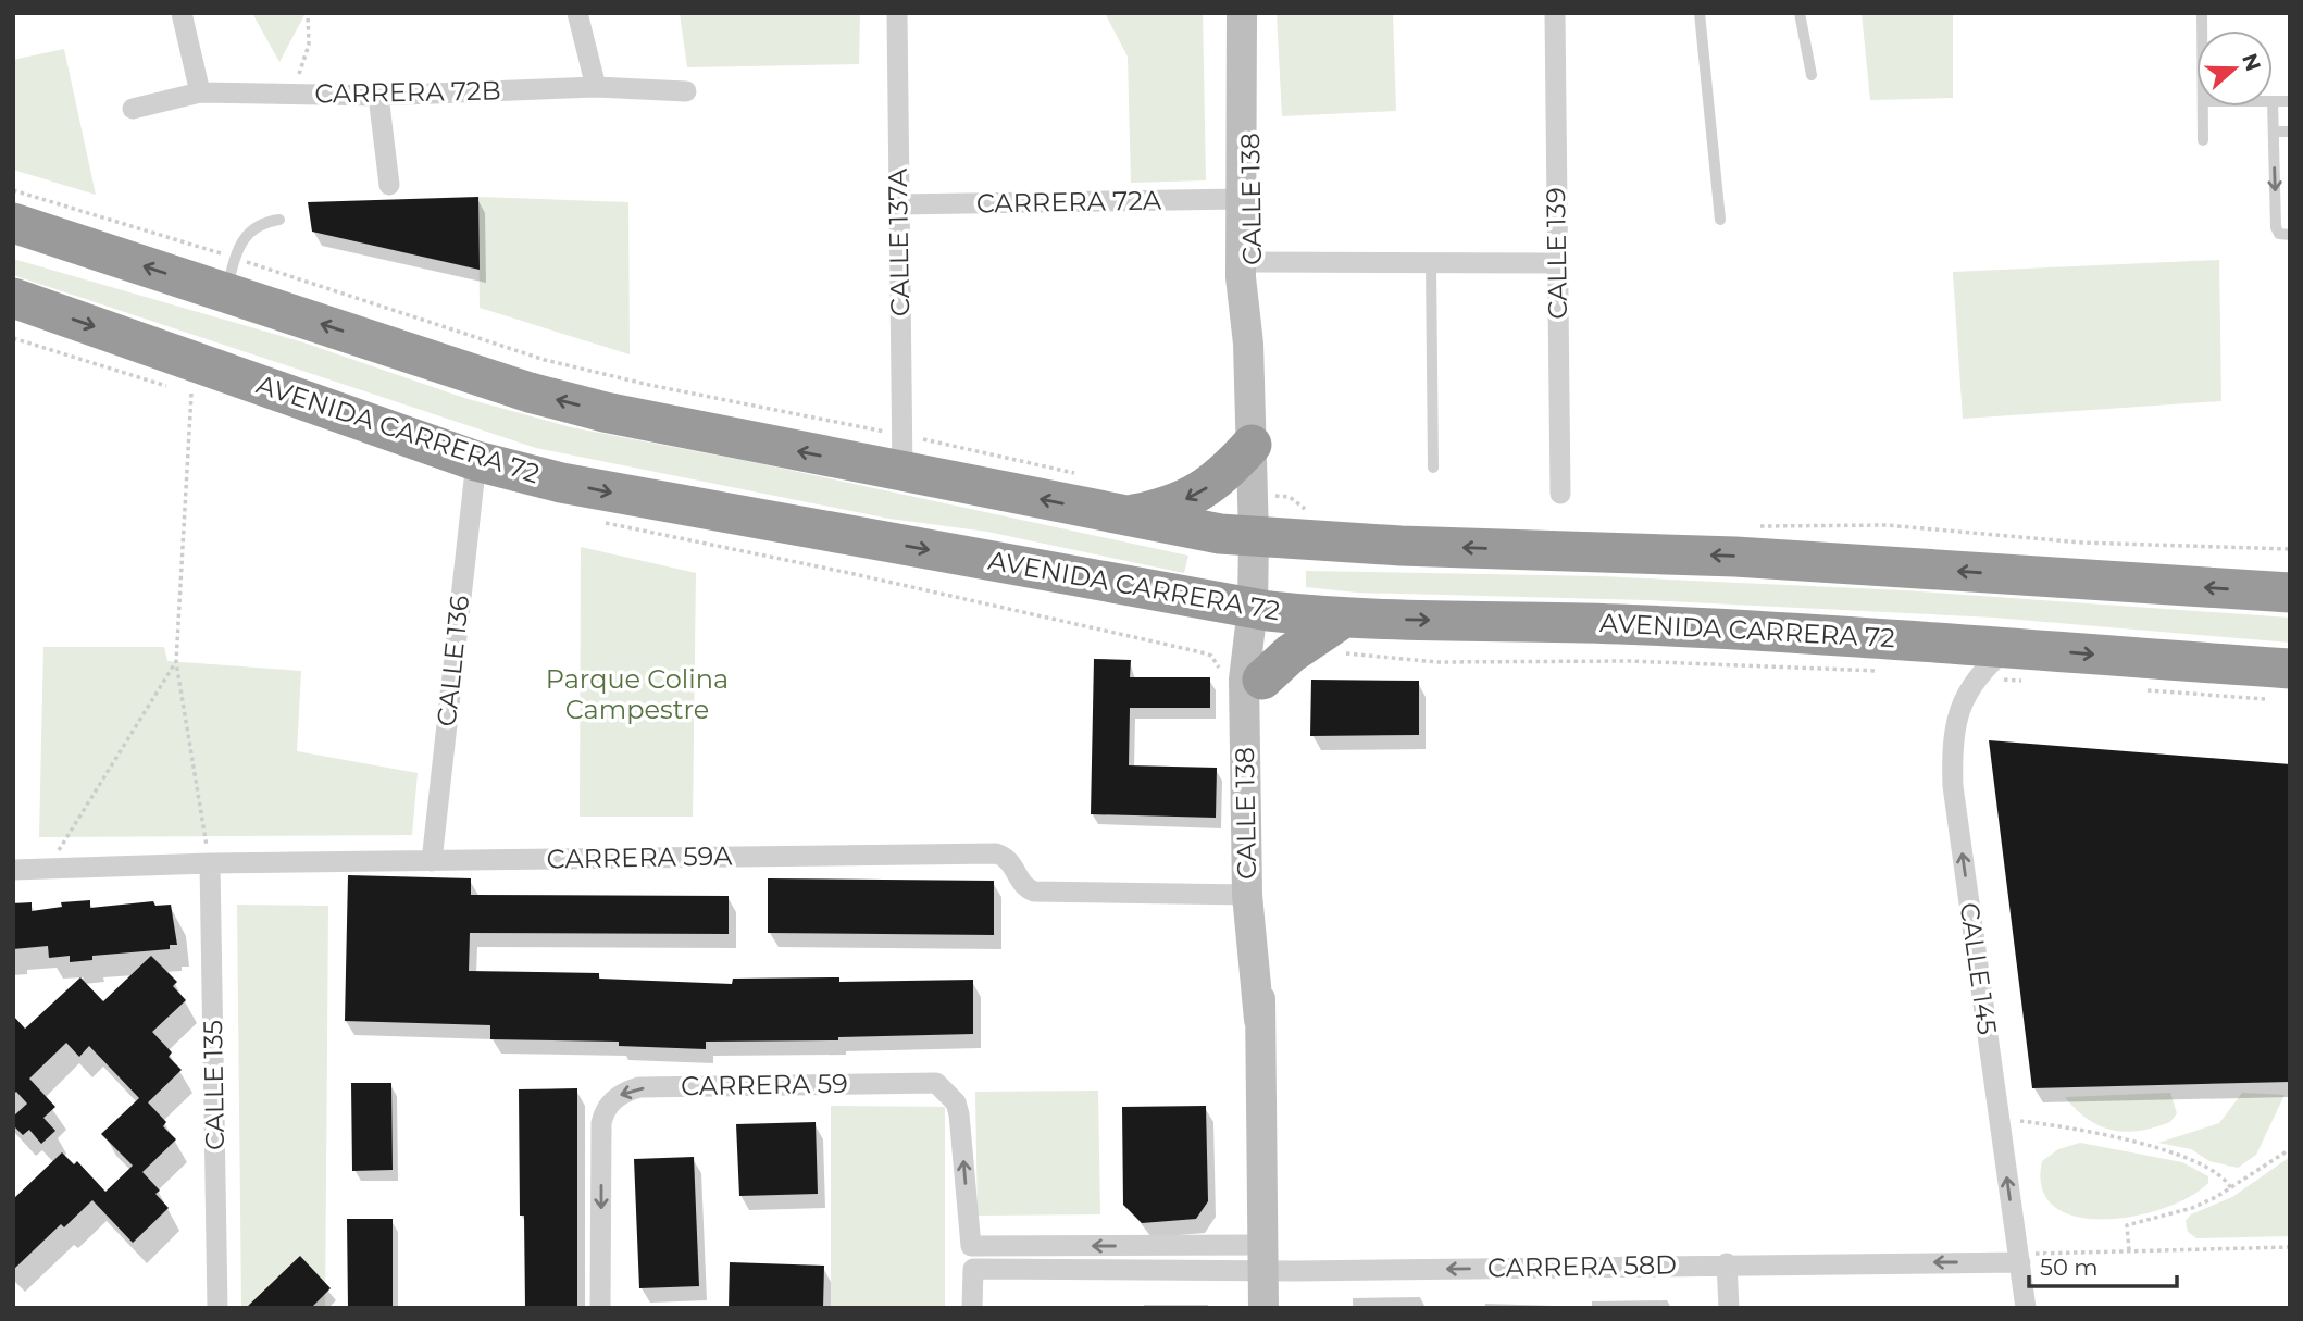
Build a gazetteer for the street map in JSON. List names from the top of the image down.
{
  "streets": {
    "highway": ["AVENIDA CARRERA 72"],
    "main road": ["CALLE 138"],
    "street": [
      "CARRERA 72B",
      "CARRERA 72A",
      "CALLE 137A",
      "CALLE 139",
      "CALLE 136",
      "CARRERA 59A",
      "CALLE 145",
      "CALLE 135",
      "CARRERA 59",
      "CARRERA 58D"
    ]
  },
  "crossings": [
    ["CALLE 138", "CARRERA 72A"],
    ["CALLE 138", "AVENIDA CARRERA 72"],
    ["CALLE 138", "CARRERA 59A"],
    ["CALLE 138", "CARRERA 58D"],
    ["CARRERA 72A", "CALLE 137A"],
    ["AVENIDA CARRERA 72", "CALLE 136"],
    ["AVENIDA CARRERA 72", "CALLE 145"],
    ["CALLE 136", "CARRERA 59A"],
    ["CARRERA 59A", "CALLE 135"],
    ["CALLE 145", "CARRERA 58D"],
    ["CARRERA 59", "CARRERA 58D"]
  ],
  "one_way": ["CALLE 145", "CARRERA 58D"],
  "parks": ["Parque Colina Campestre"],
  "scale_bar": "50 m",
  "north": "right"
}
